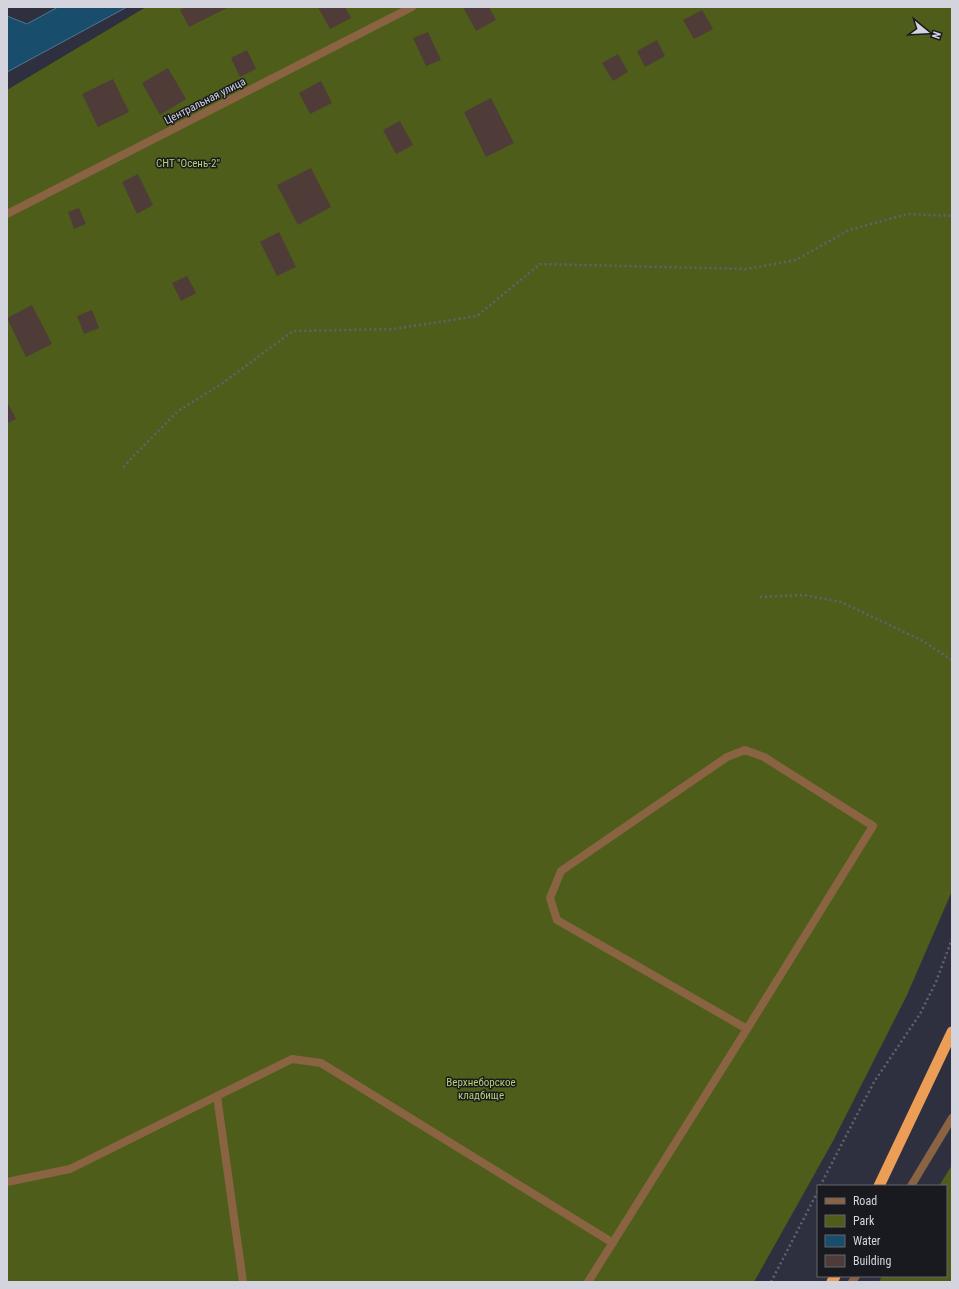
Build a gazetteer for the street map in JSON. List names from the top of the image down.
{
  "streets": {
    "street": ["Центральная улица"]
  },
  "parks": ["СНТ \"Осень-2\"", "Верхнеборское кладбище"],
  "legend": [
    "Road",
    "Park",
    "Water",
    "Building"
  ],
  "north": "right"
}
